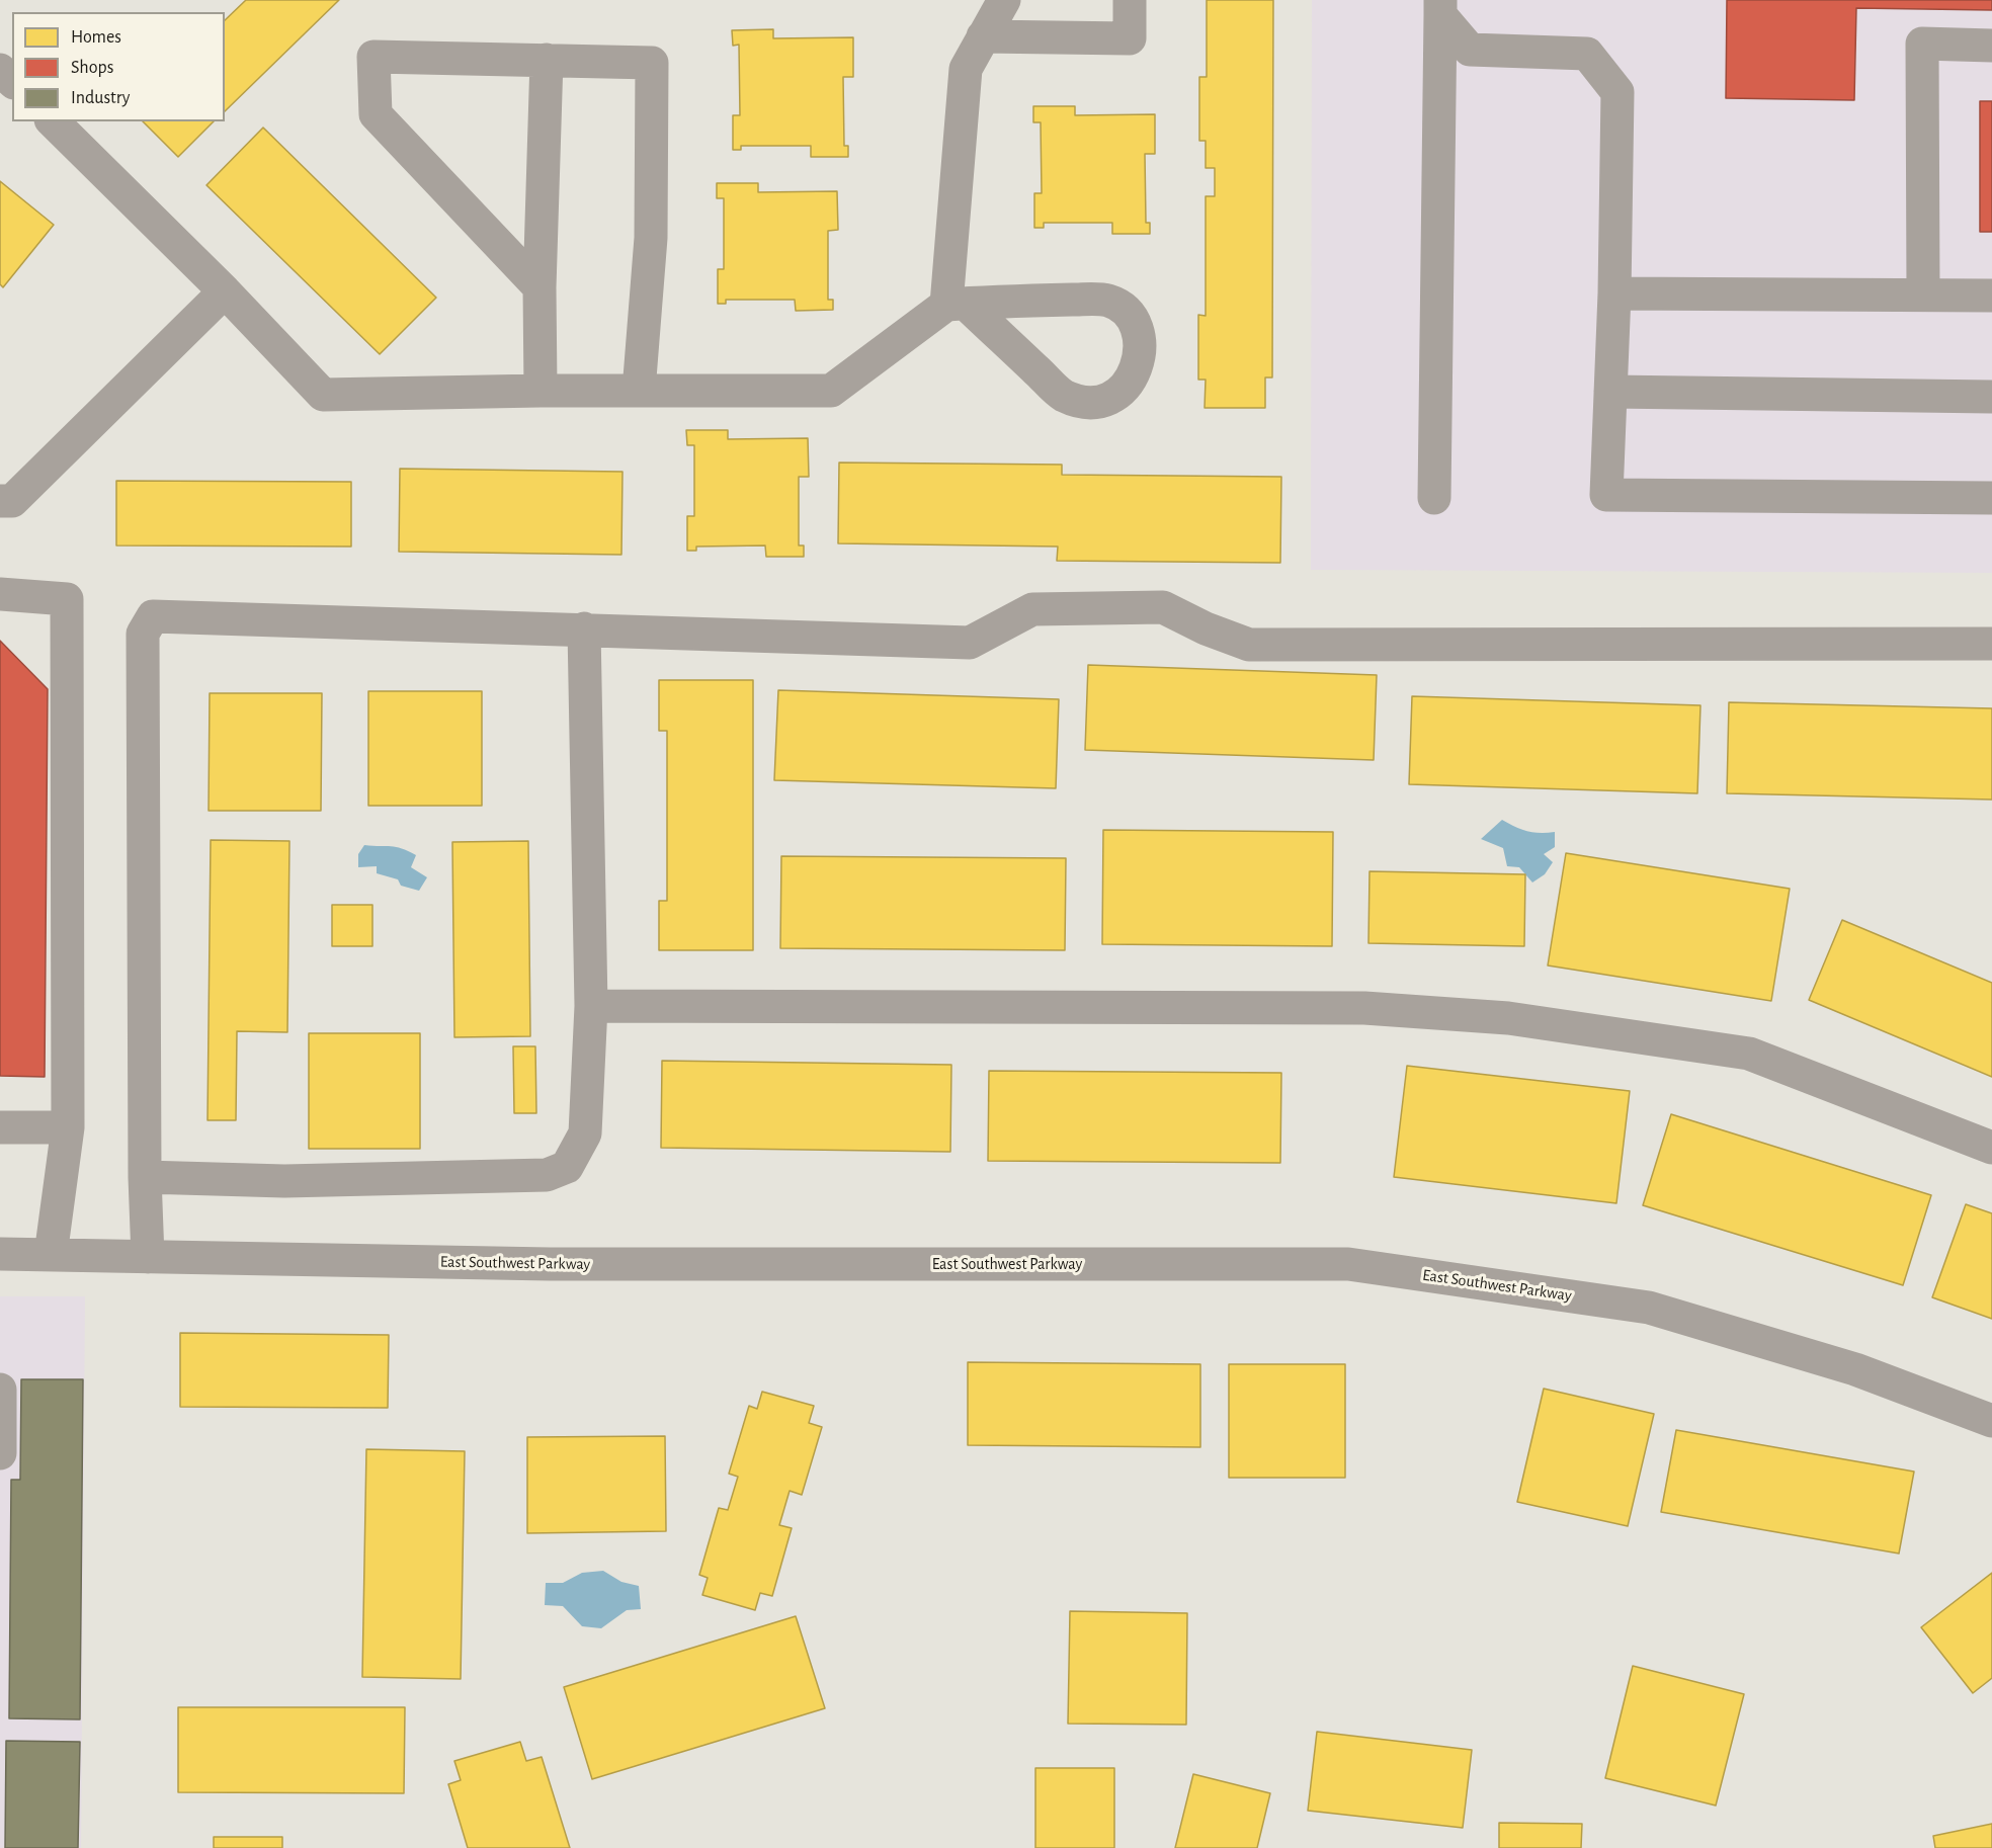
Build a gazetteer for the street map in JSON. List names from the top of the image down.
{
  "streets": {
    "street": ["East Southwest Parkway"]
  },
  "legend": ["Homes", "Shops", "Industry"]
}
